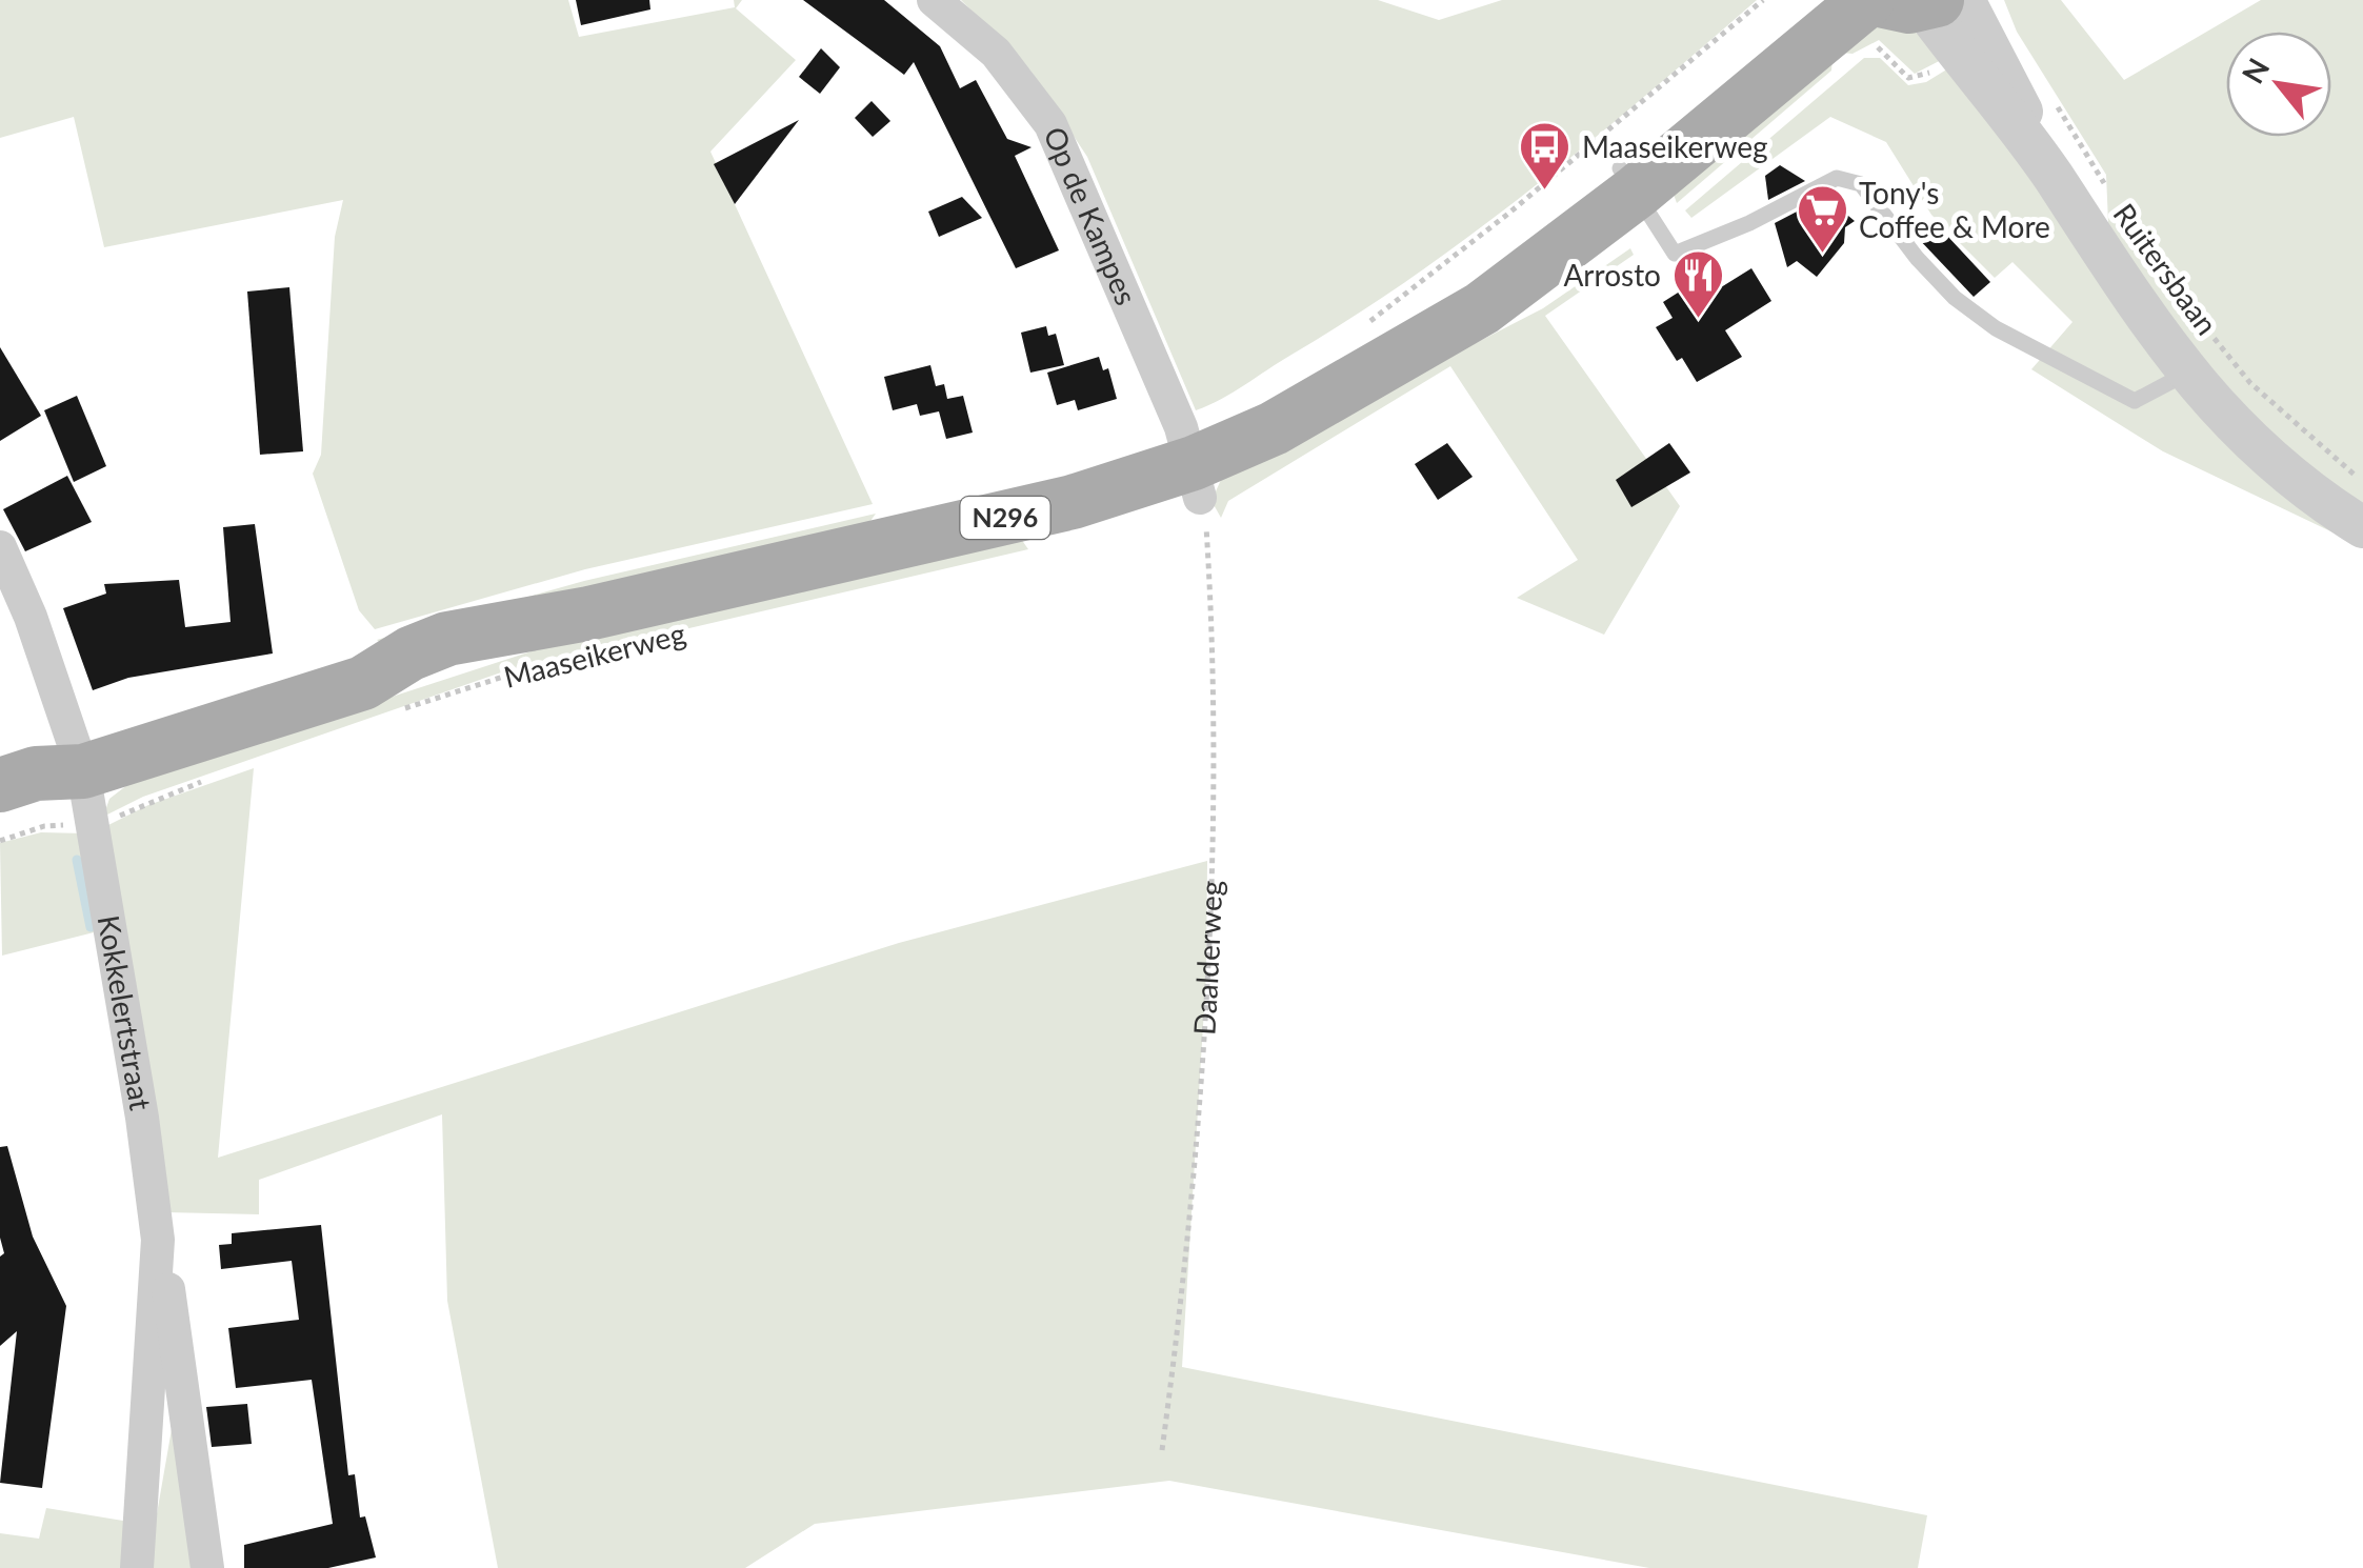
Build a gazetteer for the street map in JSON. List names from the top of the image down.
{
  "streets": {
    "main road": ["N296", "Maaseikerweg"],
    "street": ["Op de Kampes", "Ruitersbaan", "Kokkelertstraat"],
    "path": ["Daalderweg"]
  },
  "crossings": [
    ["Op de Kampes", "Maaseikerweg"],
    ["Op de Kampes", "Daalderweg"],
    ["Ruitersbaan", "Maaseikerweg"],
    ["Maaseikerweg", "Daalderweg"],
    ["Maaseikerweg", "Kokkelertstraat"]
  ],
  "places": {
    "bus stop": ["Maaseikerweg"],
    "supermarket": ["Tony's Coffee & More"],
    "restaurant": ["Arrosto"]
  },
  "north": "top left"
}
